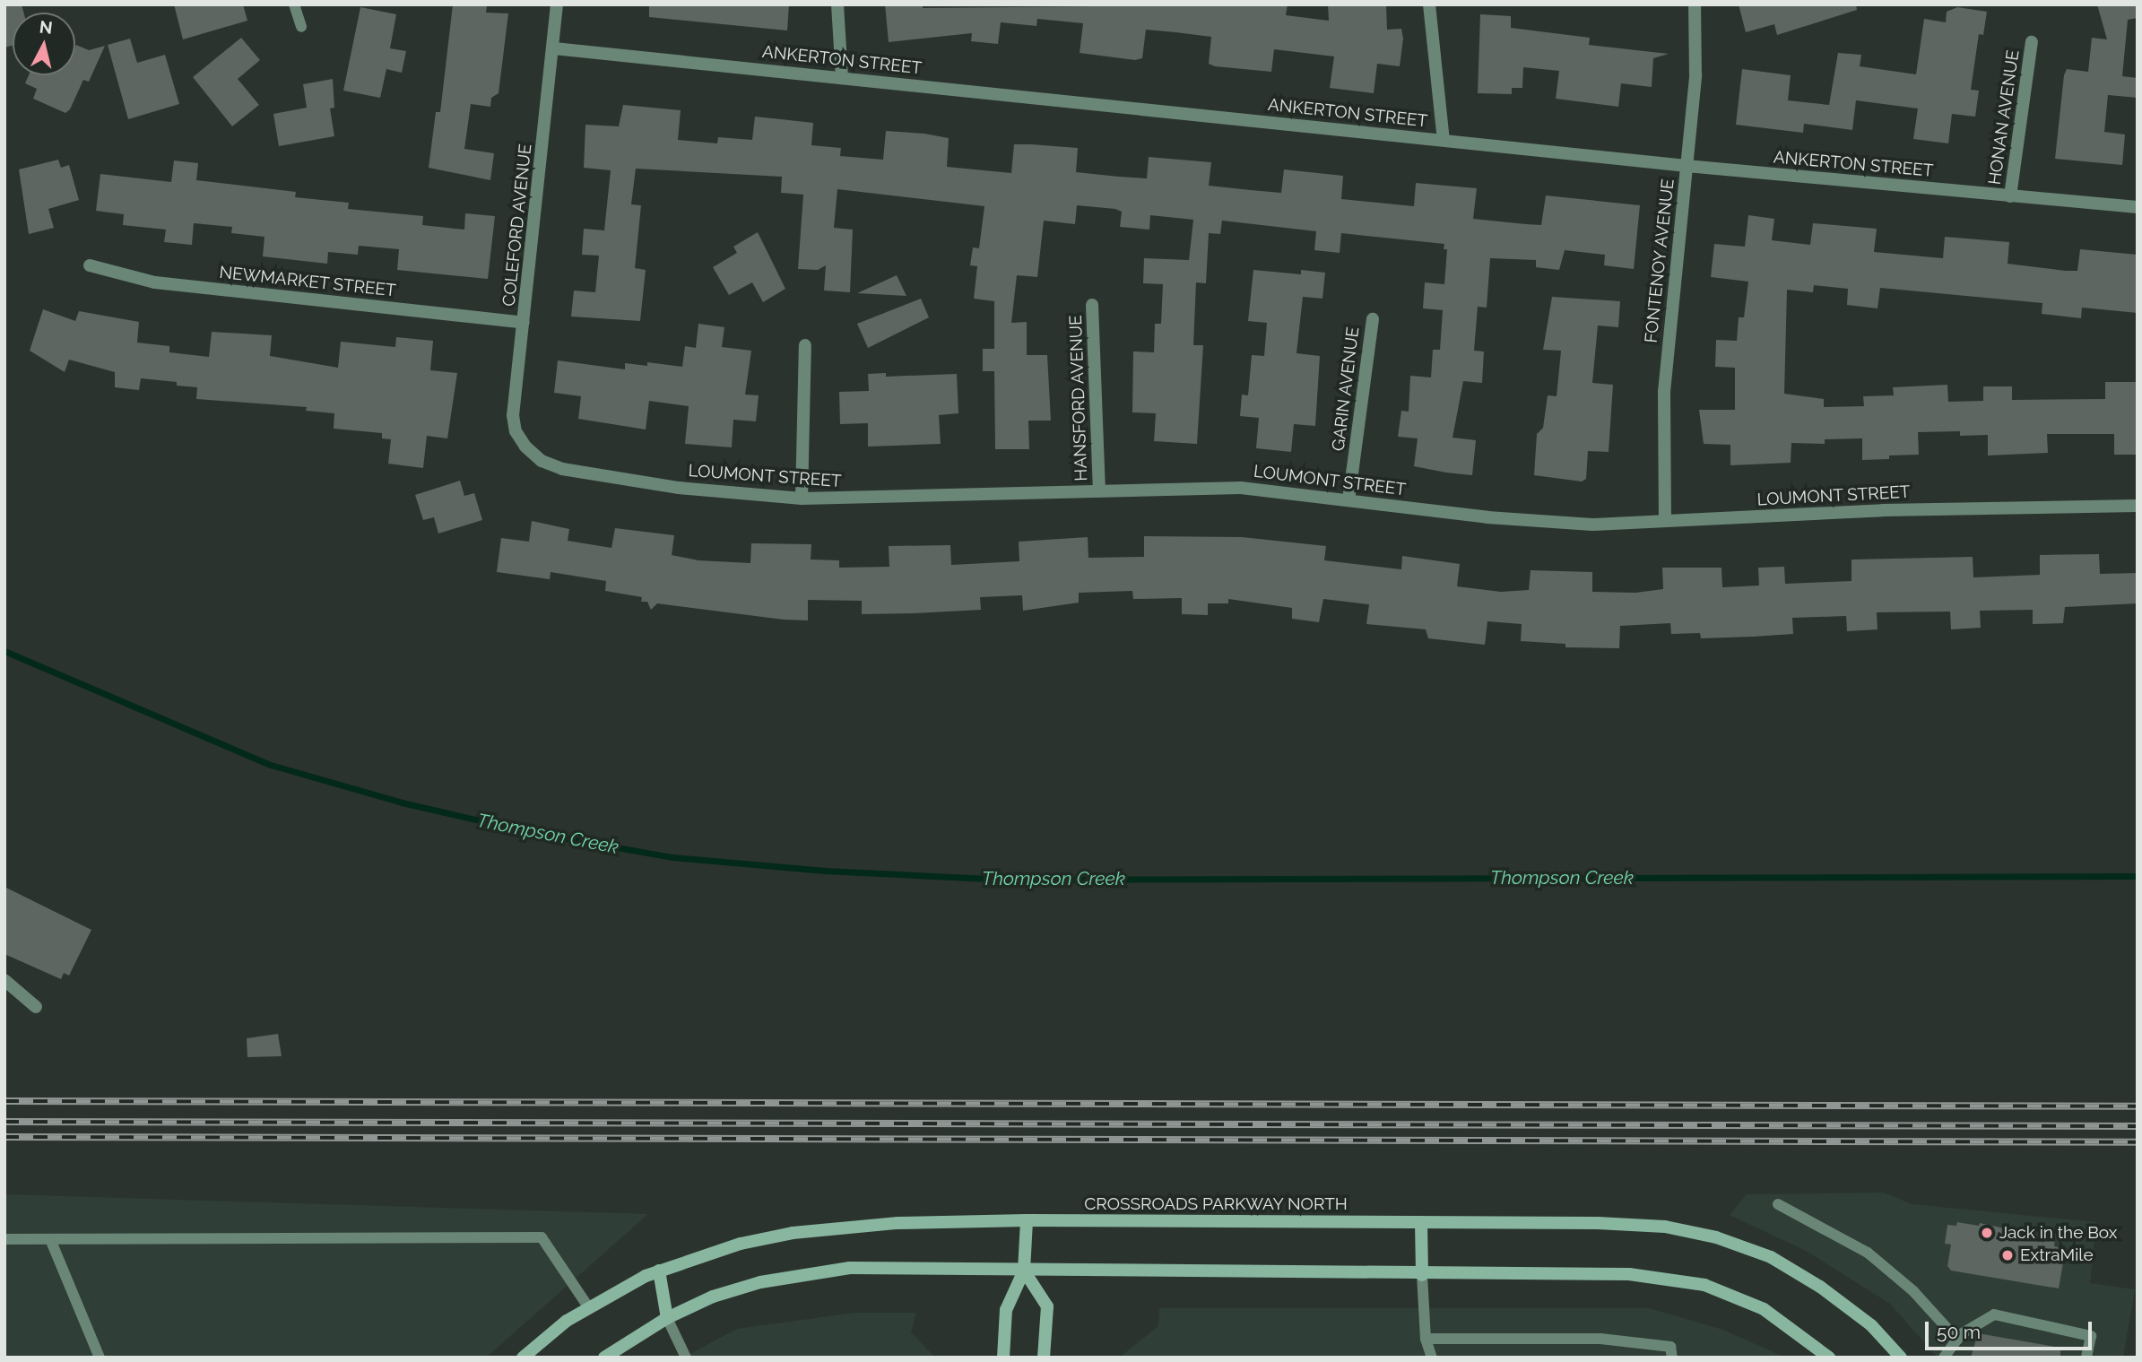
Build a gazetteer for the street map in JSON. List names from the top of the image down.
{
  "streets": {
    "street": [
      "ANKERTON STREET",
      "HONAN AVENUE",
      "COLEFORD AVENUE",
      "FONTENOY AVENUE",
      "NEWMARKET STREET",
      "GARIN AVENUE",
      "HANSFORD AVENUE",
      "LOUMONT STREET",
      "CROSSROADS PARKWAY NORTH"
    ]
  },
  "crossings": [
    ["ANKERTON STREET", "HONAN AVENUE"],
    ["ANKERTON STREET", "COLEFORD AVENUE"],
    ["ANKERTON STREET", "FONTENOY AVENUE"],
    ["COLEFORD AVENUE", "NEWMARKET STREET"],
    ["COLEFORD AVENUE", "LOUMONT STREET"],
    ["FONTENOY AVENUE", "LOUMONT STREET"],
    ["GARIN AVENUE", "LOUMONT STREET"],
    ["HANSFORD AVENUE", "LOUMONT STREET"]
  ],
  "water": ["Thompson Creek"],
  "places": ["Jack in the Box", "ExtraMile"],
  "scale_bar": "50 m",
  "north": "top"
}
